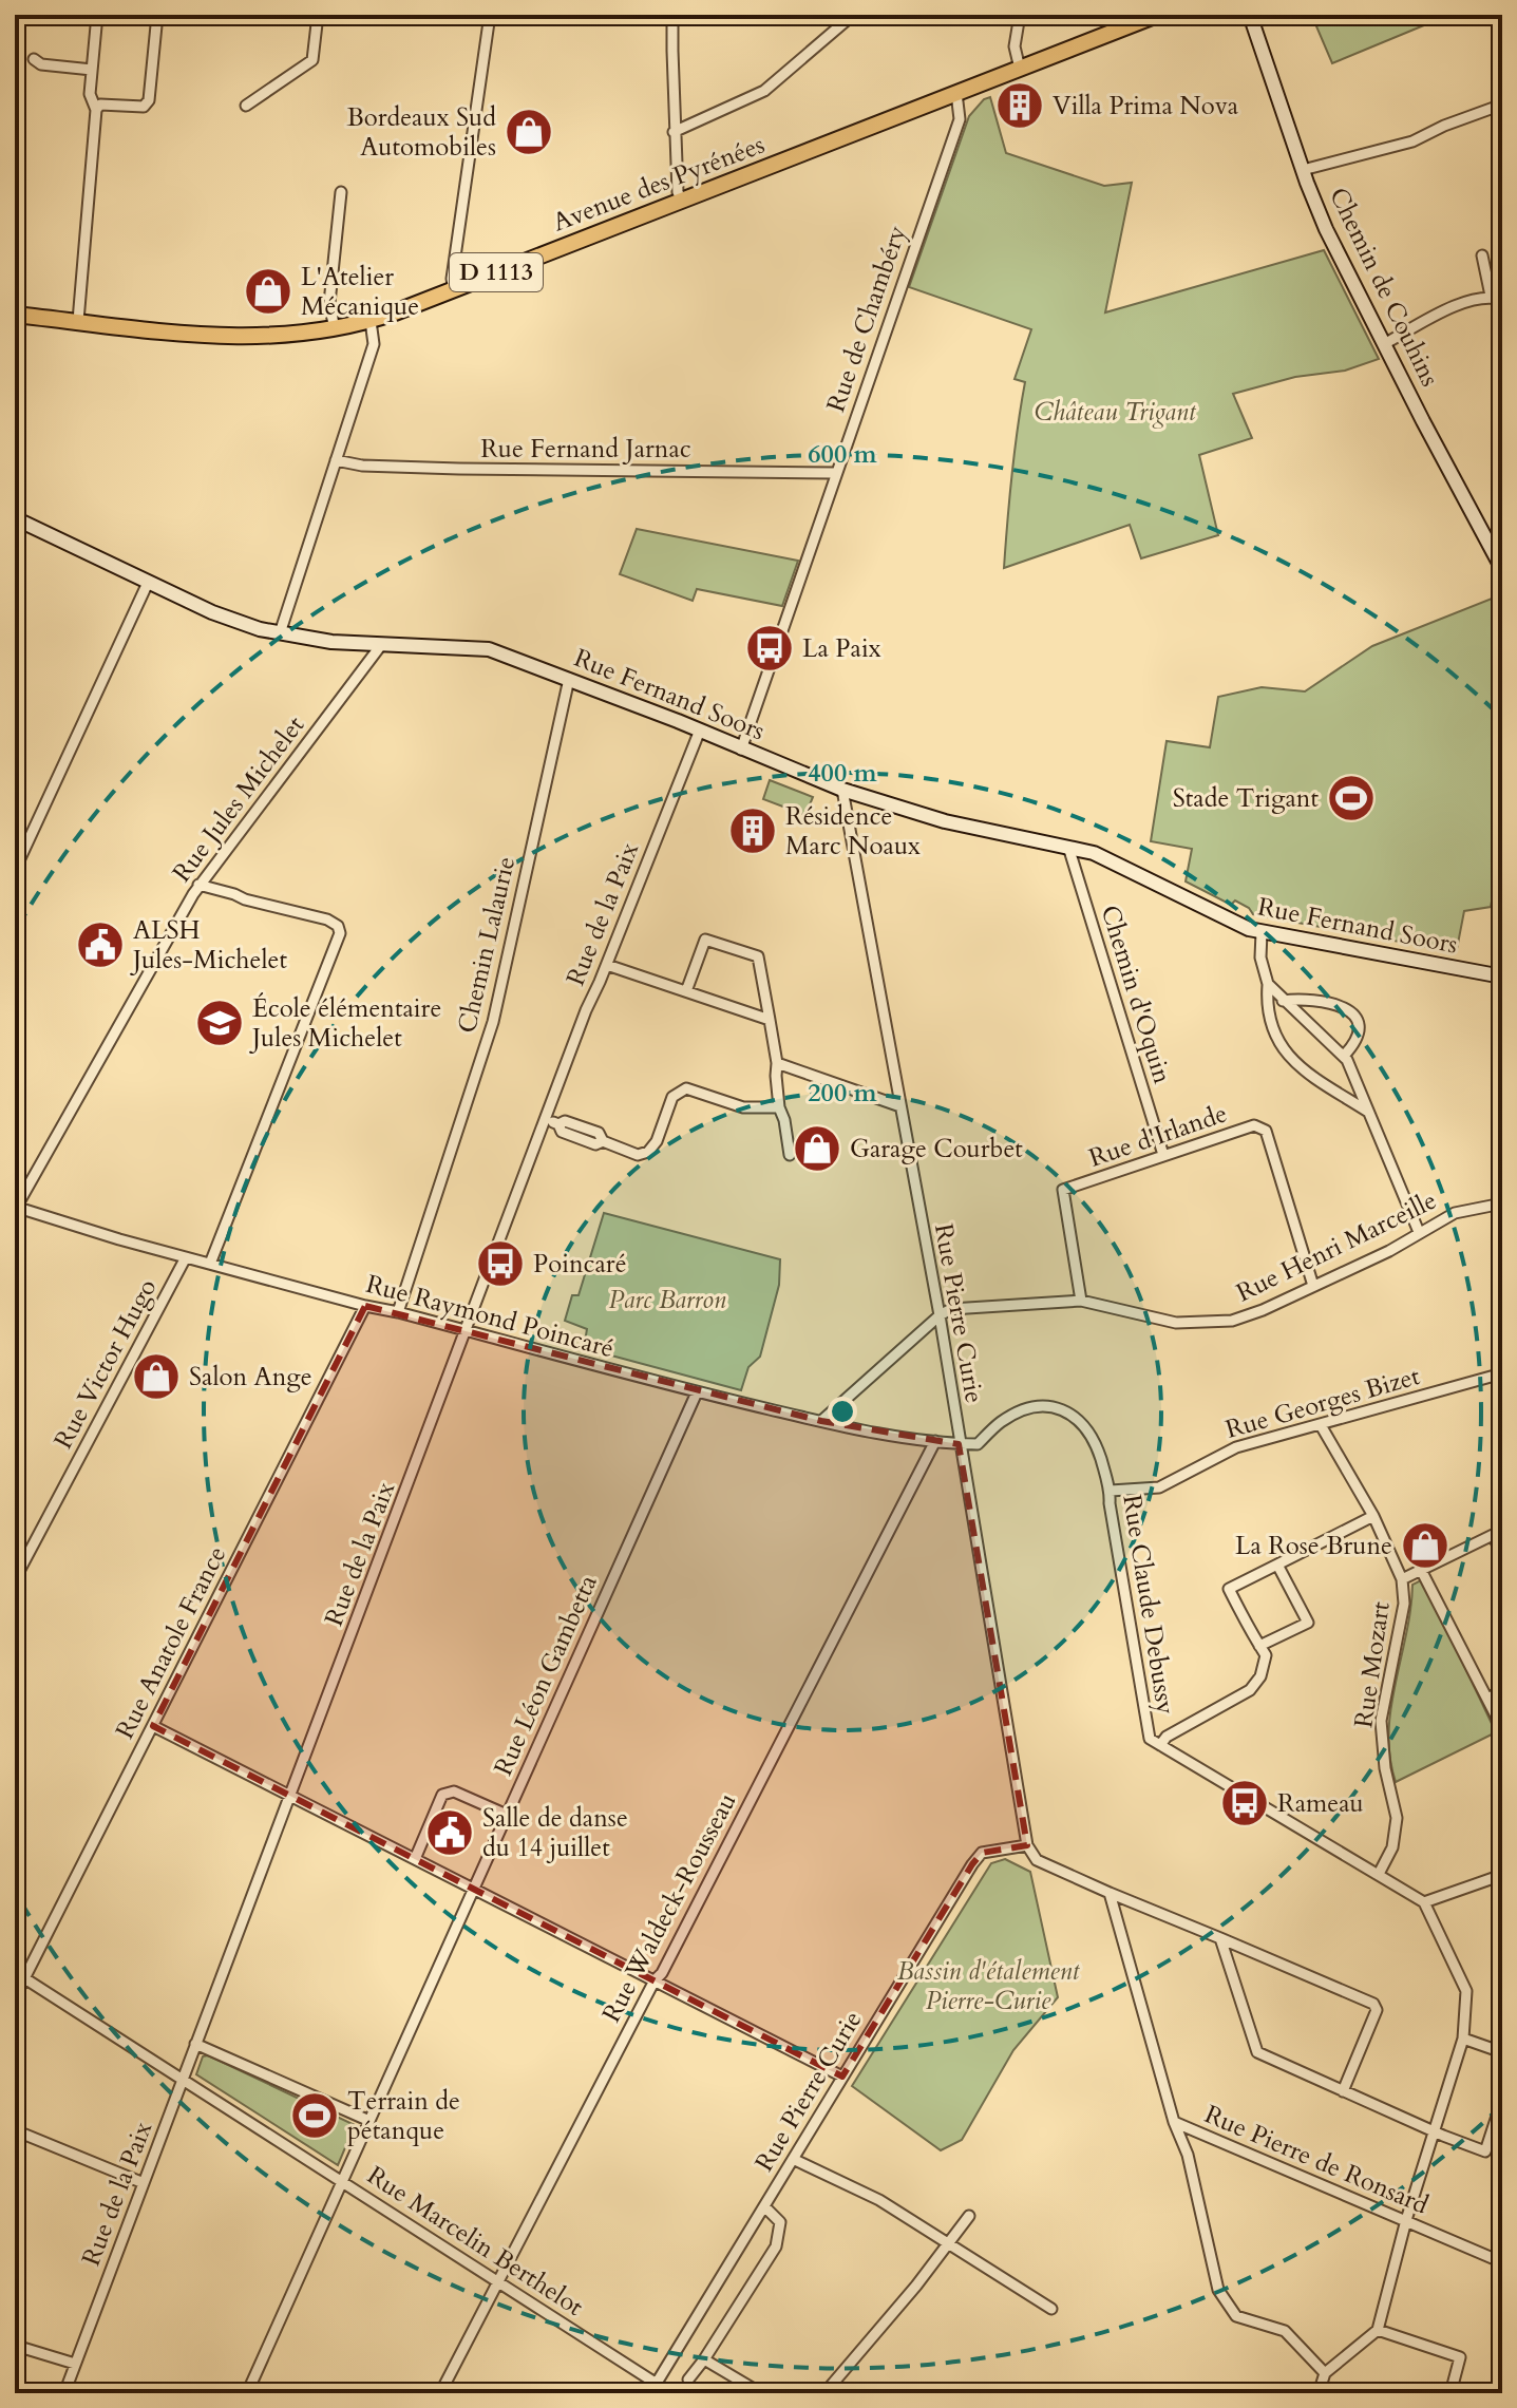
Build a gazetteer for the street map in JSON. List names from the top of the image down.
{
  "streets": {
    "main road": ["Avenue des Pyrénées", "D 1113"],
    "street": [
      "Chemin de Couhins",
      "Rue de Chambéry",
      "Rue Fernand Jarnac",
      "Rue Fernand Soors",
      "Rue Jules Michelet",
      "Rue de la Paix",
      "Chemin Lalaurie",
      "Chemin d'Oquin",
      "Rue d'Irlande",
      "Rue Henri Marceille",
      "Rue Pierre Curie",
      "Rue Raymond Poincaré",
      "Rue Victor Hugo",
      "Rue Georges Bizet",
      "Rue Claude Debussy",
      "Rue Anatole France",
      "Rue Mozart",
      "Rue Léon Gambetta",
      "Rue Waldeck-Rousseau",
      "Rue Pierre de Ronsard",
      "Rue Marcelin Berthelot"
    ]
  },
  "crossings": [
    ["Avenue des Pyrénées", "Rue de Chambéry"],
    ["Rue de Chambéry", "Rue Fernand Jarnac"],
    ["Rue de Chambéry", "Rue Fernand Soors"],
    ["Rue Fernand Soors", "Rue Jules Michelet"],
    ["Rue Fernand Soors", "Rue de la Paix"],
    ["Rue Fernand Soors", "Chemin Lalaurie"],
    ["Rue Fernand Soors", "Chemin d'Oquin"],
    ["Rue Fernand Soors", "Rue Pierre Curie"],
    ["Rue Jules Michelet", "Rue Raymond Poincaré"],
    ["Rue de la Paix", "Rue Raymond Poincaré"],
    ["Rue de la Paix", "Rue Marcelin Berthelot"],
    ["Chemin Lalaurie", "Rue Raymond Poincaré"],
    ["Chemin d'Oquin", "Rue d'Irlande"],
    ["Rue d'Irlande", "Rue Henri Marceille"],
    ["Rue Henri Marceille", "Rue Pierre Curie"],
    ["Rue Pierre Curie", "Rue Raymond Poincaré"],
    ["Rue Pierre Curie", "Rue Claude Debussy"],
    ["Rue Pierre Curie", "Rue Pierre de Ronsard"],
    ["Rue Pierre Curie", "Rue Marcelin Berthelot"],
    ["Rue Raymond Poincaré", "Rue Victor Hugo"],
    ["Rue Raymond Poincaré", "Rue Claude Debussy"],
    ["Rue Raymond Poincaré", "Rue Anatole France"],
    ["Rue Raymond Poincaré", "Rue Léon Gambetta"],
    ["Rue Raymond Poincaré", "Rue Waldeck-Rousseau"],
    ["Rue Georges Bizet", "Rue Claude Debussy"],
    ["Rue Georges Bizet", "Rue Mozart"],
    ["Rue Claude Debussy", "Rue Mozart"],
    ["Rue Anatole France", "Rue Marcelin Berthelot"],
    ["Rue Léon Gambetta", "Rue Marcelin Berthelot"],
    ["Rue Waldeck-Rousseau", "Rue Marcelin Berthelot"]
  ],
  "parks": ["Château Trigant", "Parc Barron", "Bassin d'étalement Pierre-Curie"],
  "places": {
    "building": ["Villa Prima Nova", "Résidence Marc Noaux"],
    "shop": [
      "Bordeaux Sud Automobiles",
      "L'Atelier Mécanique",
      "Garage Courbet",
      "Salon Ange",
      "La Rose Brune"
    ],
    "bus stop": ["La Paix", "Poincaré", "Rameau"],
    "sports": ["Stade Trigant", "Terrain de pétanque"],
    "public building": ["ALSH Jules-Michelet", "Salle de danse du 14 juillet"],
    "school or university": ["École élémentaire Jules Michelet"]
  },
  "rings": ["600 m", "400 m", "200 m"]
}
